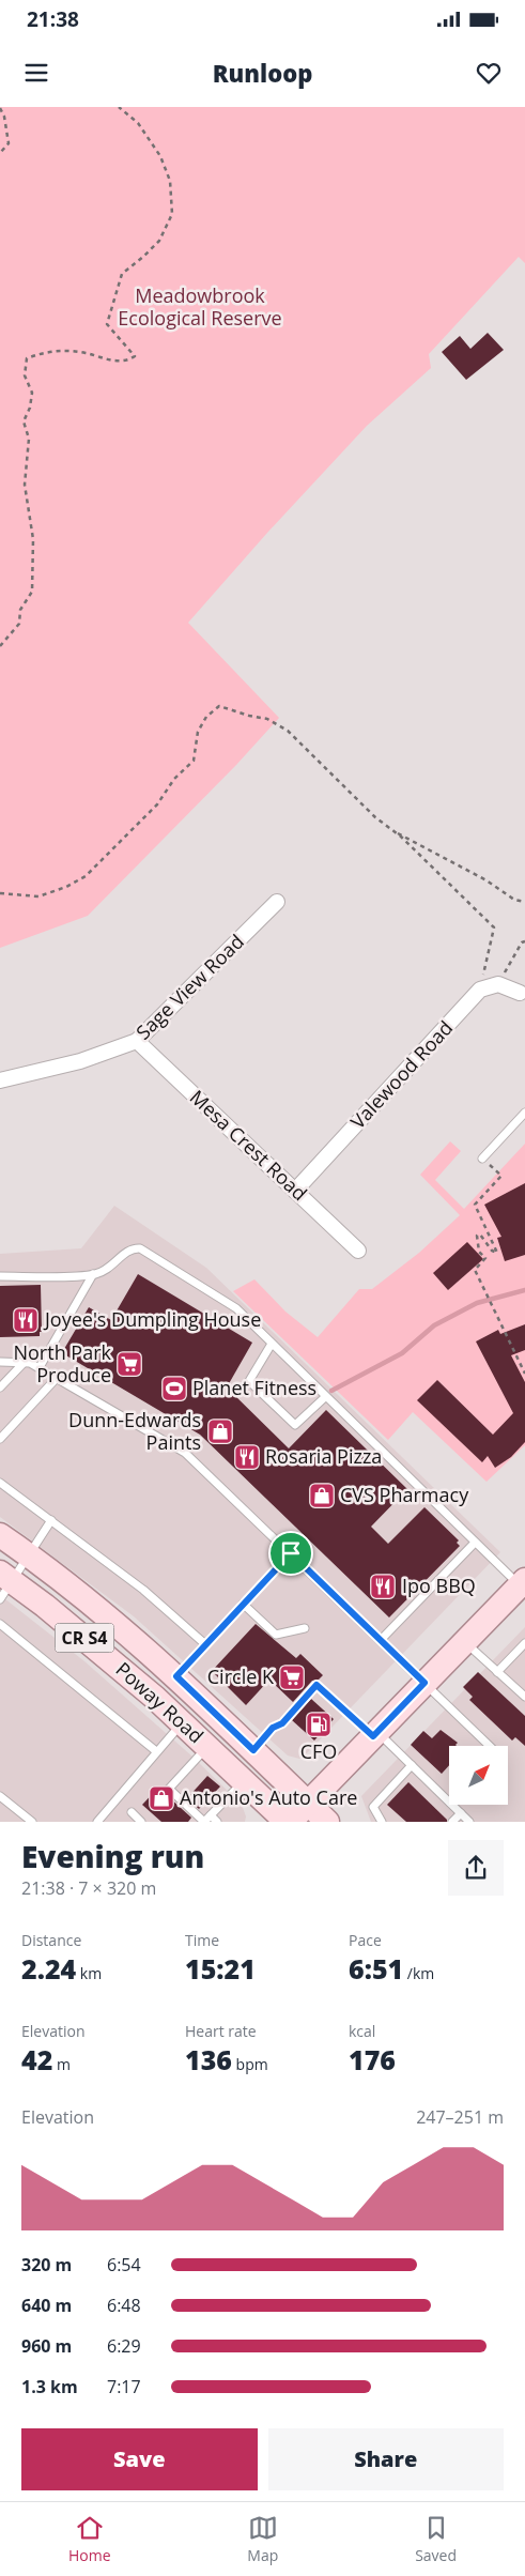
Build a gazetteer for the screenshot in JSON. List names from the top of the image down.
{
  "streets": {
    "main road": ["CR S4", "Poway Road"],
    "street": ["Sage View Road", "Valewood Road", "Mesa Crest Road"]
  },
  "crossings": [
    ["Sage View Road", "Mesa Crest Road"],
    ["Valewood Road", "Mesa Crest Road"]
  ],
  "parks": ["Meadowbrook Ecological Reserve"],
  "places": {
    "restaurant": ["Joyee's Dumpling House", "Rosaria Pizza", "Ipo BBQ"],
    "supermarket": ["North Park Produce", "Circle K"],
    "sports": ["Planet Fitness"],
    "shop": ["Dunn-Edwards Paints", "CVS Pharmacy", "Antonio's Auto Care"],
    "fuel station": ["CFO"]
  },
  "north": "top right",
  "page": {
    "status": "21:38",
    "header": "Runloop",
    "heading": ["Evening run", "21:38 · 7 × 320 m"],
    "stats": [
      ["Distance", "2.24 km"],
      ["Time", "15:21"],
      ["Pace", "6:51 /km"],
      ["Elevation", "42 m"],
      ["Heart rate", "136 bpm"],
      ["kcal", "176"]
    ],
    "chart": ["Elevation", "247–251 m"],
    "list": [
      {
        "name": "320 m",
        "note": "6:54"
      },
      {
        "name": "640 m",
        "note": "6:48"
      },
      {
        "name": "960 m",
        "note": "6:29"
      },
      {
        "name": "1.3 km",
        "note": "7:17"
      }
    ],
    "buttons": ["Save", "Share"],
    "tabs": ["Home", "Map", "Saved"]
  }
}
